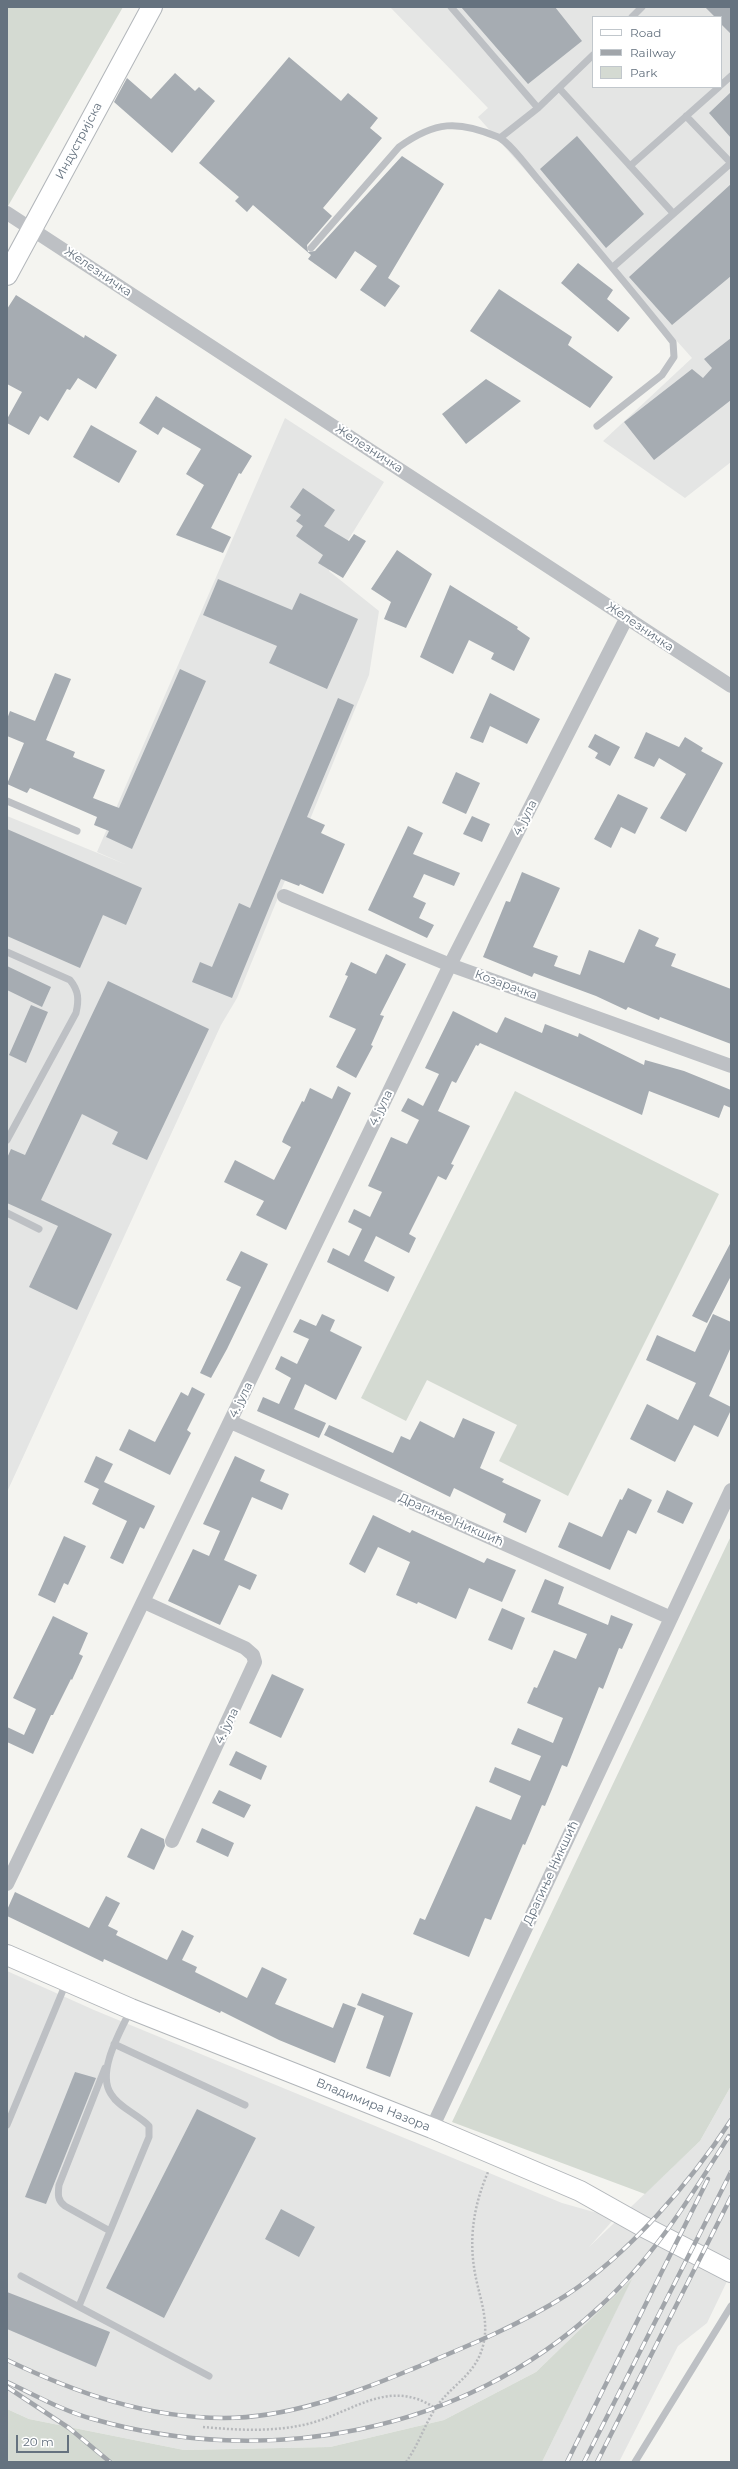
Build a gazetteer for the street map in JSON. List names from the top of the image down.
{
  "streets": {
    "street": [
      "Индустријска",
      "Железничка",
      "4. јула",
      "Козарачка",
      "Драгиње Никшић",
      "Владимира Назора"
    ]
  },
  "crossings": [
    ["Индустријска", "Железничка"],
    ["Железничка", "4. јула"],
    ["4. јула", "Козарачка"],
    ["4. јула", "Драгиње Никшић"],
    ["Драгиње Никшић", "Владимира Назора"]
  ],
  "legend": ["Road", "Railway", "Park"],
  "scale_bar": "20 m"
}
